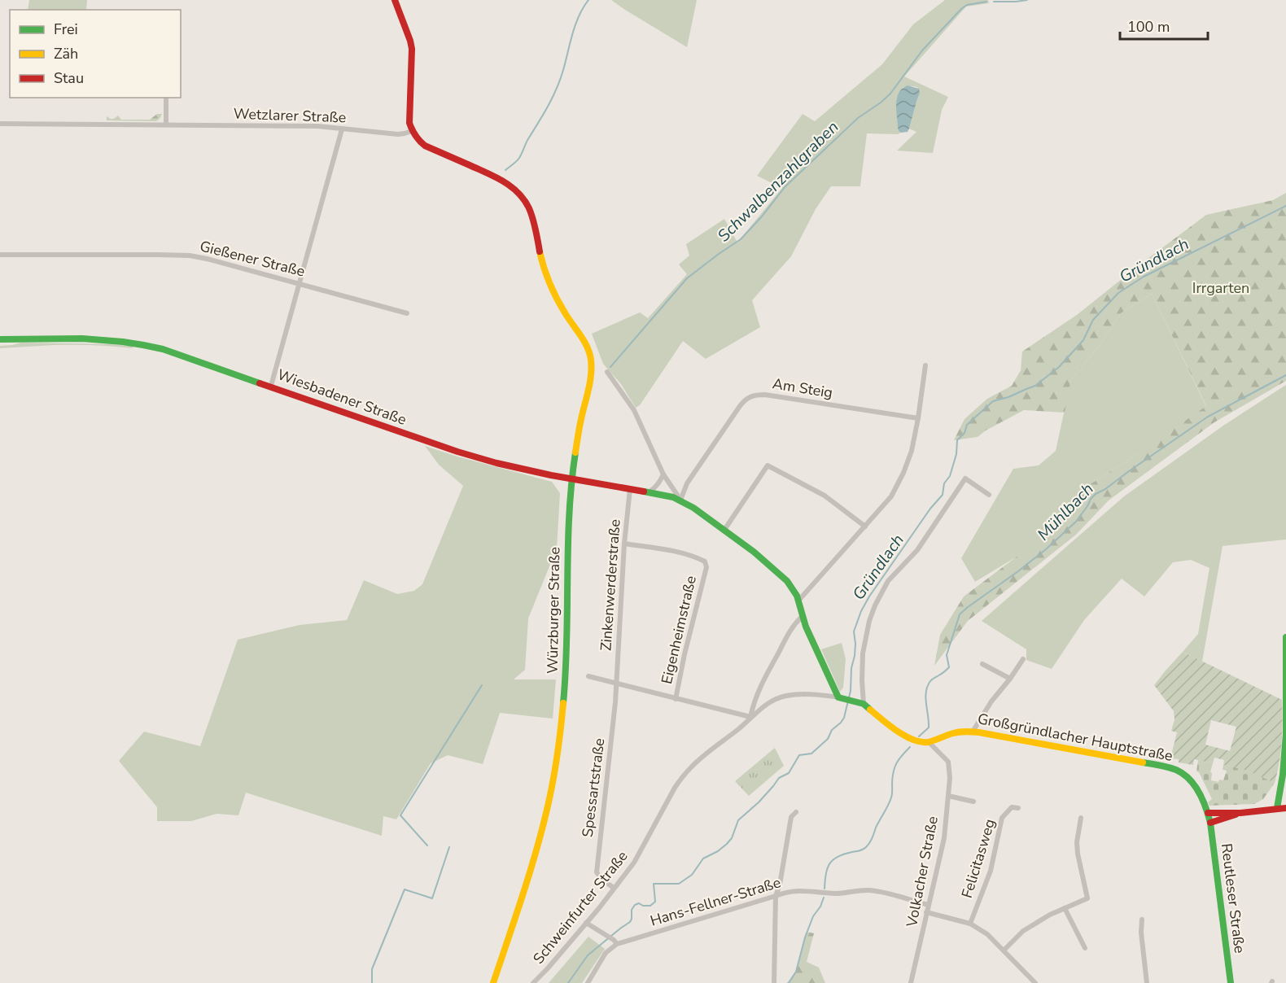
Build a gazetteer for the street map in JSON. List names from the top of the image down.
{
  "streets": {
    "main road": [
      "Wiesbadener Straße",
      "Würzburger Straße",
      "Großgründlacher Hauptstraße",
      "Reutleser Straße"
    ],
    "street": [
      "Wetzlarer Straße",
      "Gießener Straße",
      "Am Steig",
      "Zinkenwerderstraße",
      "Eigenheimstraße",
      "Spessartstraße",
      "Felicitasweg",
      "Volkacher Straße",
      "Hans-Fellner-Straße",
      "Schweinfurter Straße"
    ]
  },
  "crossings": [
    ["Wetzlarer Straße", "Würzburger Straße"],
    ["Am Steig", "Wiesbadener Straße"],
    ["Wiesbadener Straße", "Zinkenwerderstraße"],
    ["Wiesbadener Straße", "Würzburger Straße"],
    ["Zinkenwerderstraße", "Eigenheimstraße"],
    ["Zinkenwerderstraße", "Spessartstraße"],
    ["Großgründlacher Hauptstraße", "Volkacher Straße"],
    ["Großgründlacher Hauptstraße", "Reutleser Straße"],
    ["Spessartstraße", "Schweinfurter Straße"],
    ["Volkacher Straße", "Hans-Fellner-Straße"]
  ],
  "water": ["Schwalbenzahlgraben", "Gründlach", "Mühlbach"],
  "parks": ["Irrgarten"],
  "legend": ["Frei", "Zäh", "Stau"],
  "scale_bar": "100 m"
}
